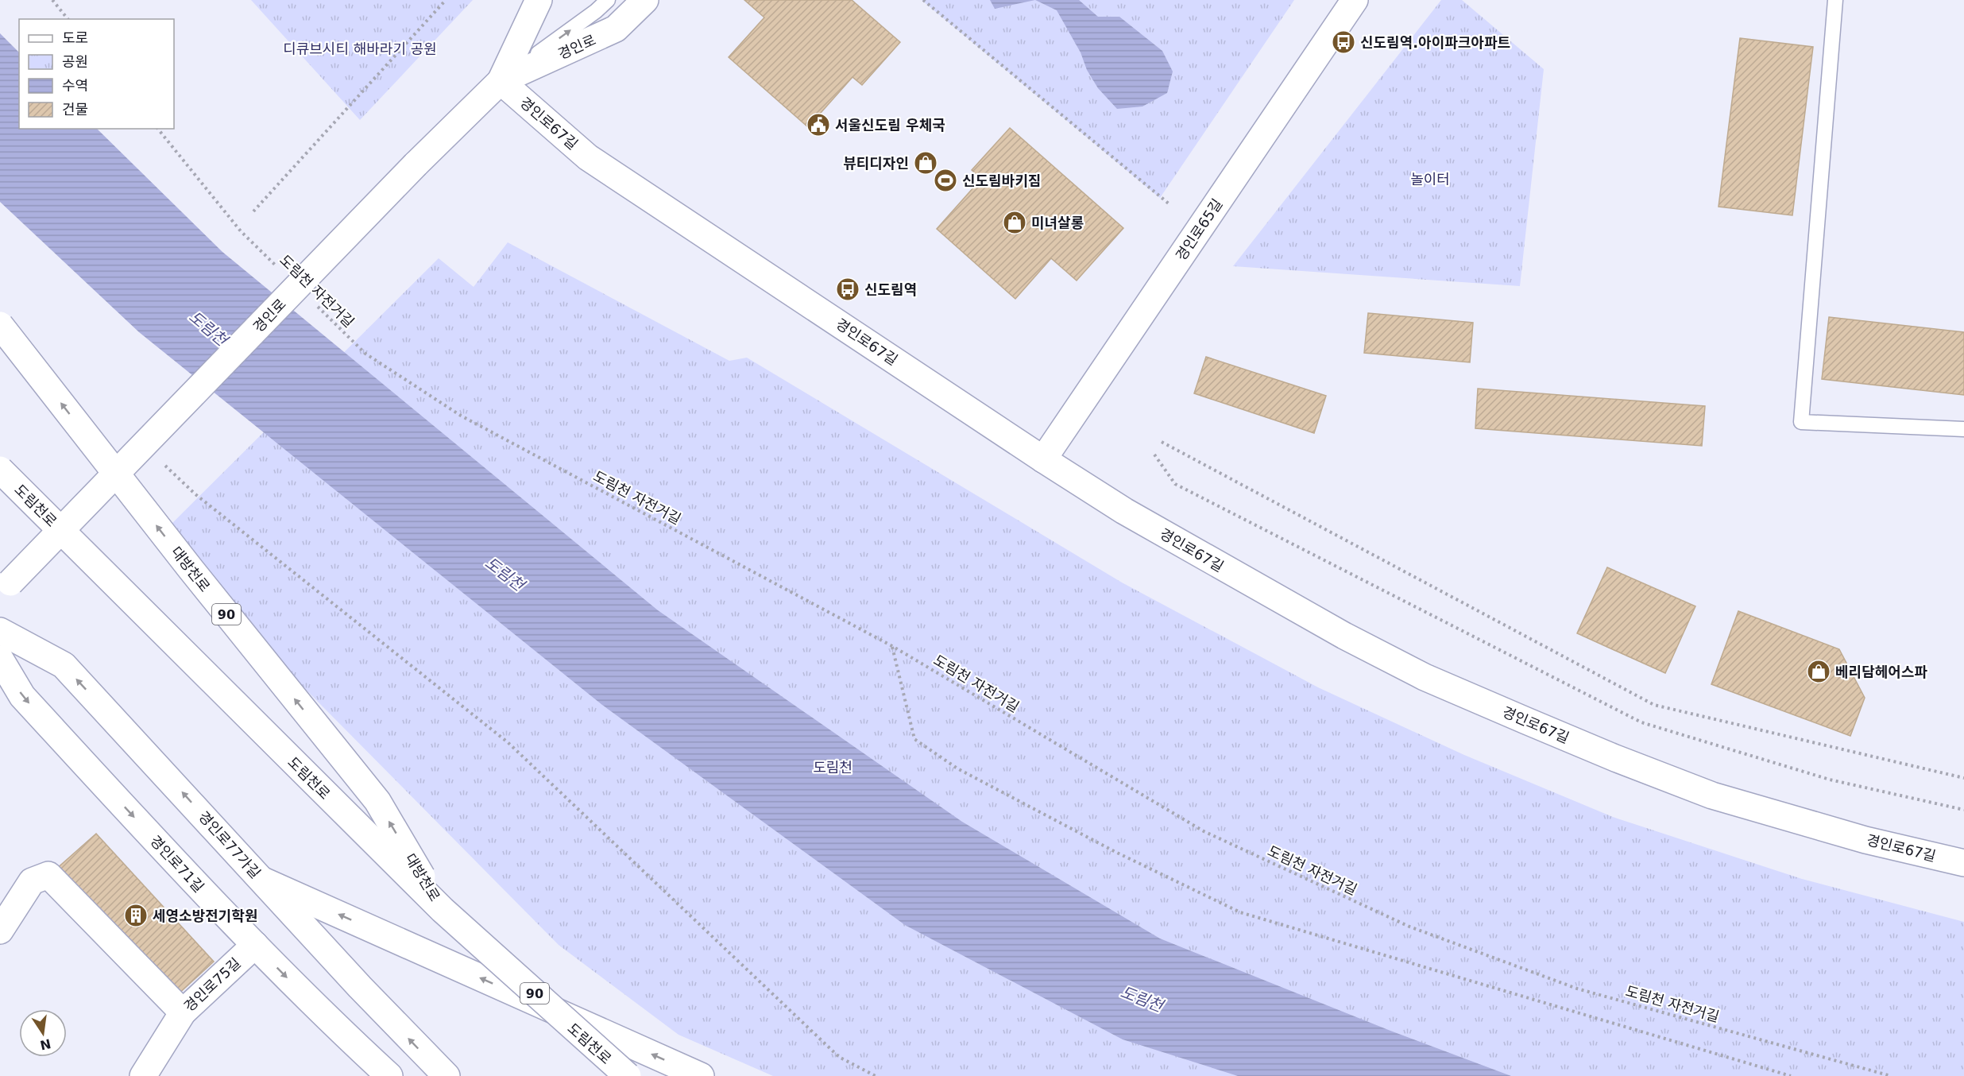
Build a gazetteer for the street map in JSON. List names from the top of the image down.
{
  "streets": {
    "main road": [
      "경인로",
      "경인로67길",
      "경인로65길",
      "도림천로",
      "대방천로",
      "90",
      "경인로77가길",
      "경인로71길",
      "경인로75길"
    ],
    "path": ["도림천 자전거길"]
  },
  "crossings": [
    ["경인로", "경인로67길"],
    ["경인로67길", "경인로65길"],
    ["도림천로", "대방천로"],
    ["경인로71길", "경인로75길"]
  ],
  "one_way": ["대방천로"],
  "water": ["도림천"],
  "parks": ["디큐브시티 해바라기 공원", "놀이터", "도림천"],
  "places": {
    "bus stop": ["신도림역.아이파크아파트", "신도림역"],
    "public building": ["서울신도림 우체국"],
    "shop": ["뷰티디자인", "미녀살롱", "베리담헤어스파"],
    "sports": ["신도림바키짐"],
    "building": ["세영소방전기학원"]
  },
  "legend": [
    "도로",
    "공원",
    "수역",
    "건물"
  ],
  "north": "bottom"
}
